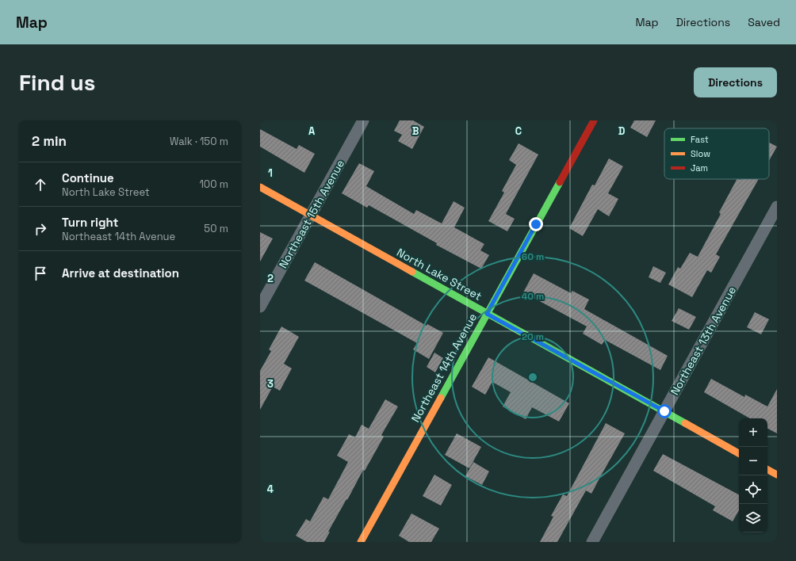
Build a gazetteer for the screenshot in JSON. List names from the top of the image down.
{
  "streets": {
    "street": [
      "Northeast 15th Avenue",
      "North Lake Street",
      "Northeast 13th Avenue",
      "Northeast 14th Avenue"
    ]
  },
  "crossings": [
    ["Northeast 15th Avenue", "North Lake Street"],
    ["North Lake Street", "Northeast 13th Avenue"],
    ["North Lake Street", "Northeast 14th Avenue"]
  ],
  "legend": ["Fast", "Slow", "Jam"],
  "page": {
    "header": "Map",
    "nav": ["Map", "Directions", "Saved"],
    "buttons": "Directions",
    "title": "Find us",
    "heading": ["2 min", "Walk · 150 m"],
    "list": [
      ["Continue", "North Lake Street", "100 m"],
      ["Turn right", "Northeast 14th Avenue", "50 m"],
      "Arrive at destination"
    ],
    "map_buttons": ["+", "−"]
  },
  "grid": {
    "columns": [
      "A",
      "B",
      "C",
      "D"
    ],
    "rows": [
      "1",
      "2",
      "3",
      "4"
    ]
  },
  "rings": ["60 m", "40 m", "20 m"]
}
